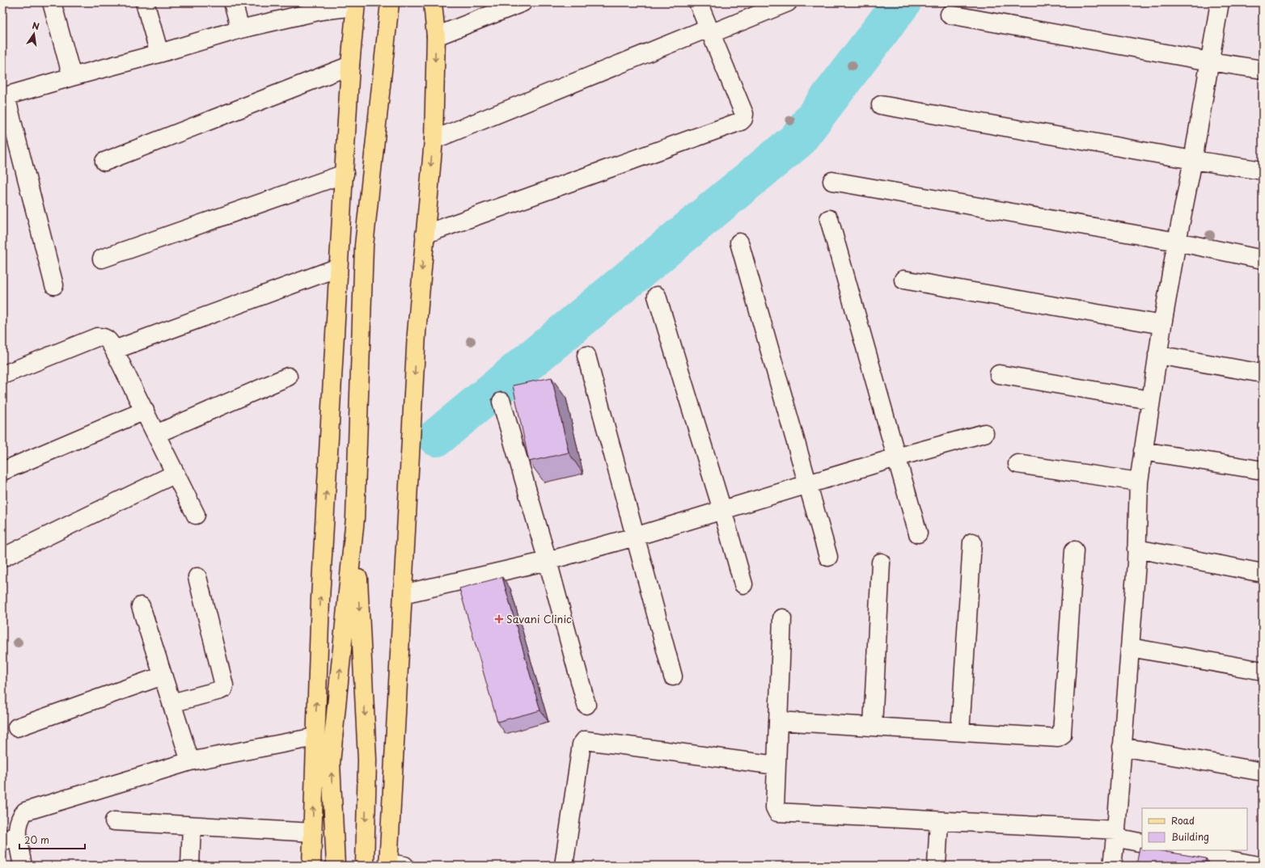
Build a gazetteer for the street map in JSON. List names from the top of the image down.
{
  "places": {
    "health": ["Savani Clinic"]
  },
  "legend": ["Road", "Building"],
  "scale_bar": "20 m",
  "north": "top"
}
